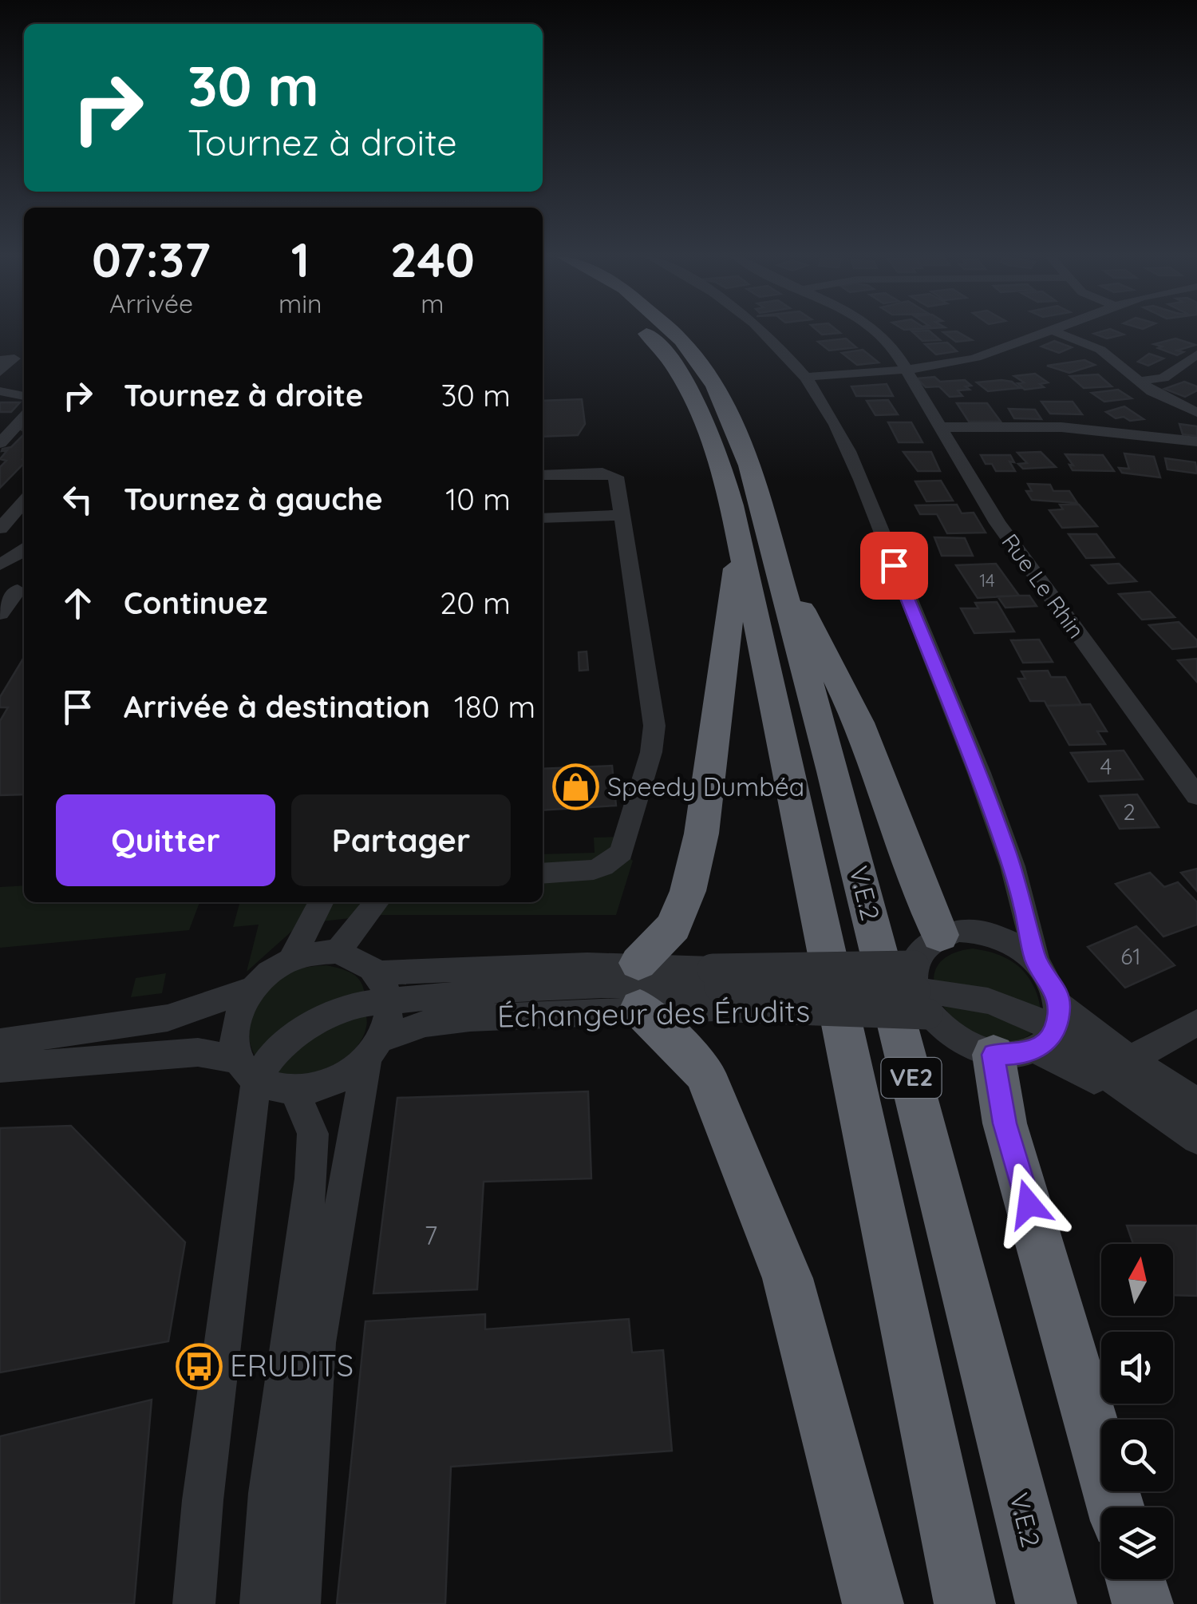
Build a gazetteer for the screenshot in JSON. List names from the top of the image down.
{
  "streets": {
    "highway": ["V.E.2", "VE2"],
    "street": ["Rue Le Rhin", "Échangeur des Érudits"]
  },
  "places": {
    "shop": ["Speedy Dumbéa"],
    "bus stop": ["ERUDITS"]
  },
  "house_numbers": [
    "14",
    "4",
    "2",
    "61",
    "7"
  ],
  "north": "top",
  "page": {
    "turn": ["30 m", "Tournez à droite"],
    "eta": [
      "07:37",
      "Arrivée",
      "1",
      "min",
      "240",
      "m"
    ],
    "list": [
      {
        "name": "Tournez à droite",
        "value": "30 m"
      },
      {
        "name": "Tournez à gauche",
        "value": "10 m"
      },
      {
        "name": "Continuez",
        "value": "20 m"
      },
      {
        "name": "Arrivée à destination",
        "value": "180 m"
      }
    ],
    "buttons": ["Quitter", "Partager"]
  }
}
